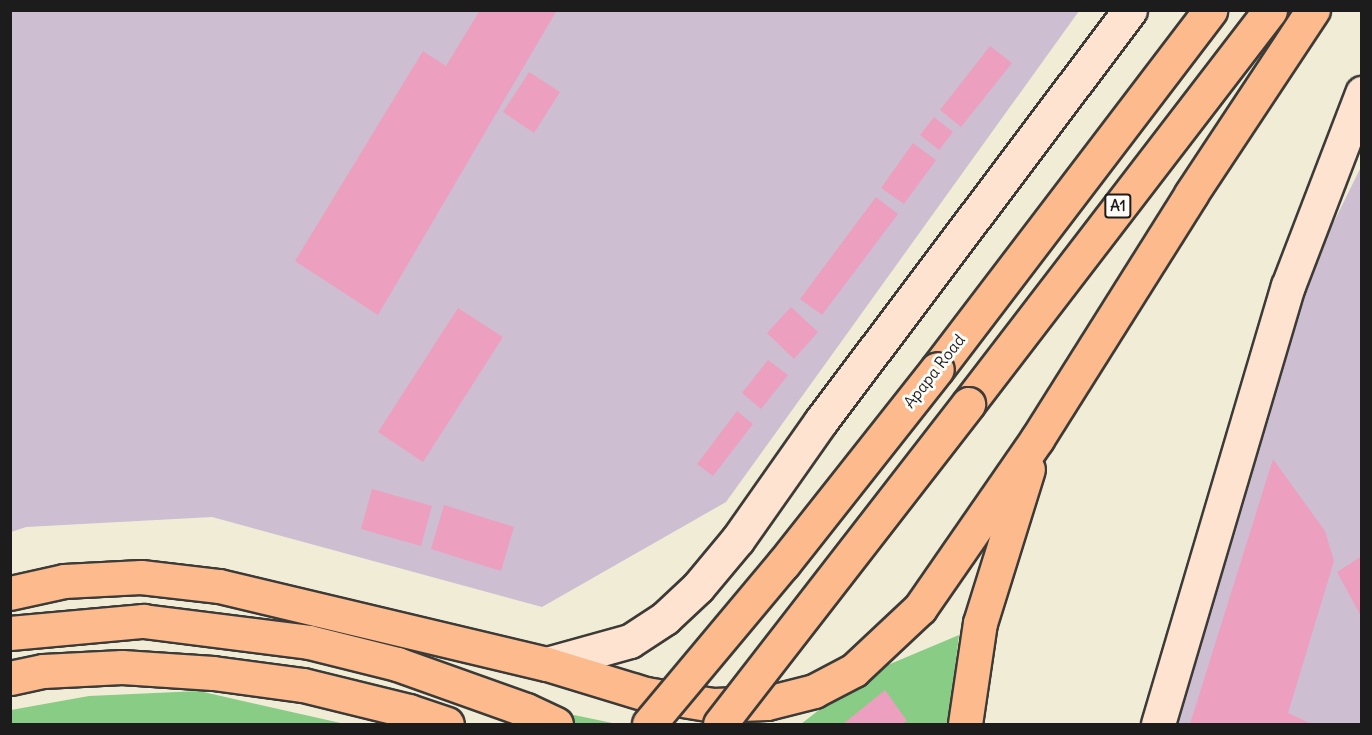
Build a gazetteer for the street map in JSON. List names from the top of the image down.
{
  "streets": {
    "main road": ["A1", "Apapa Road"]
  }
}
